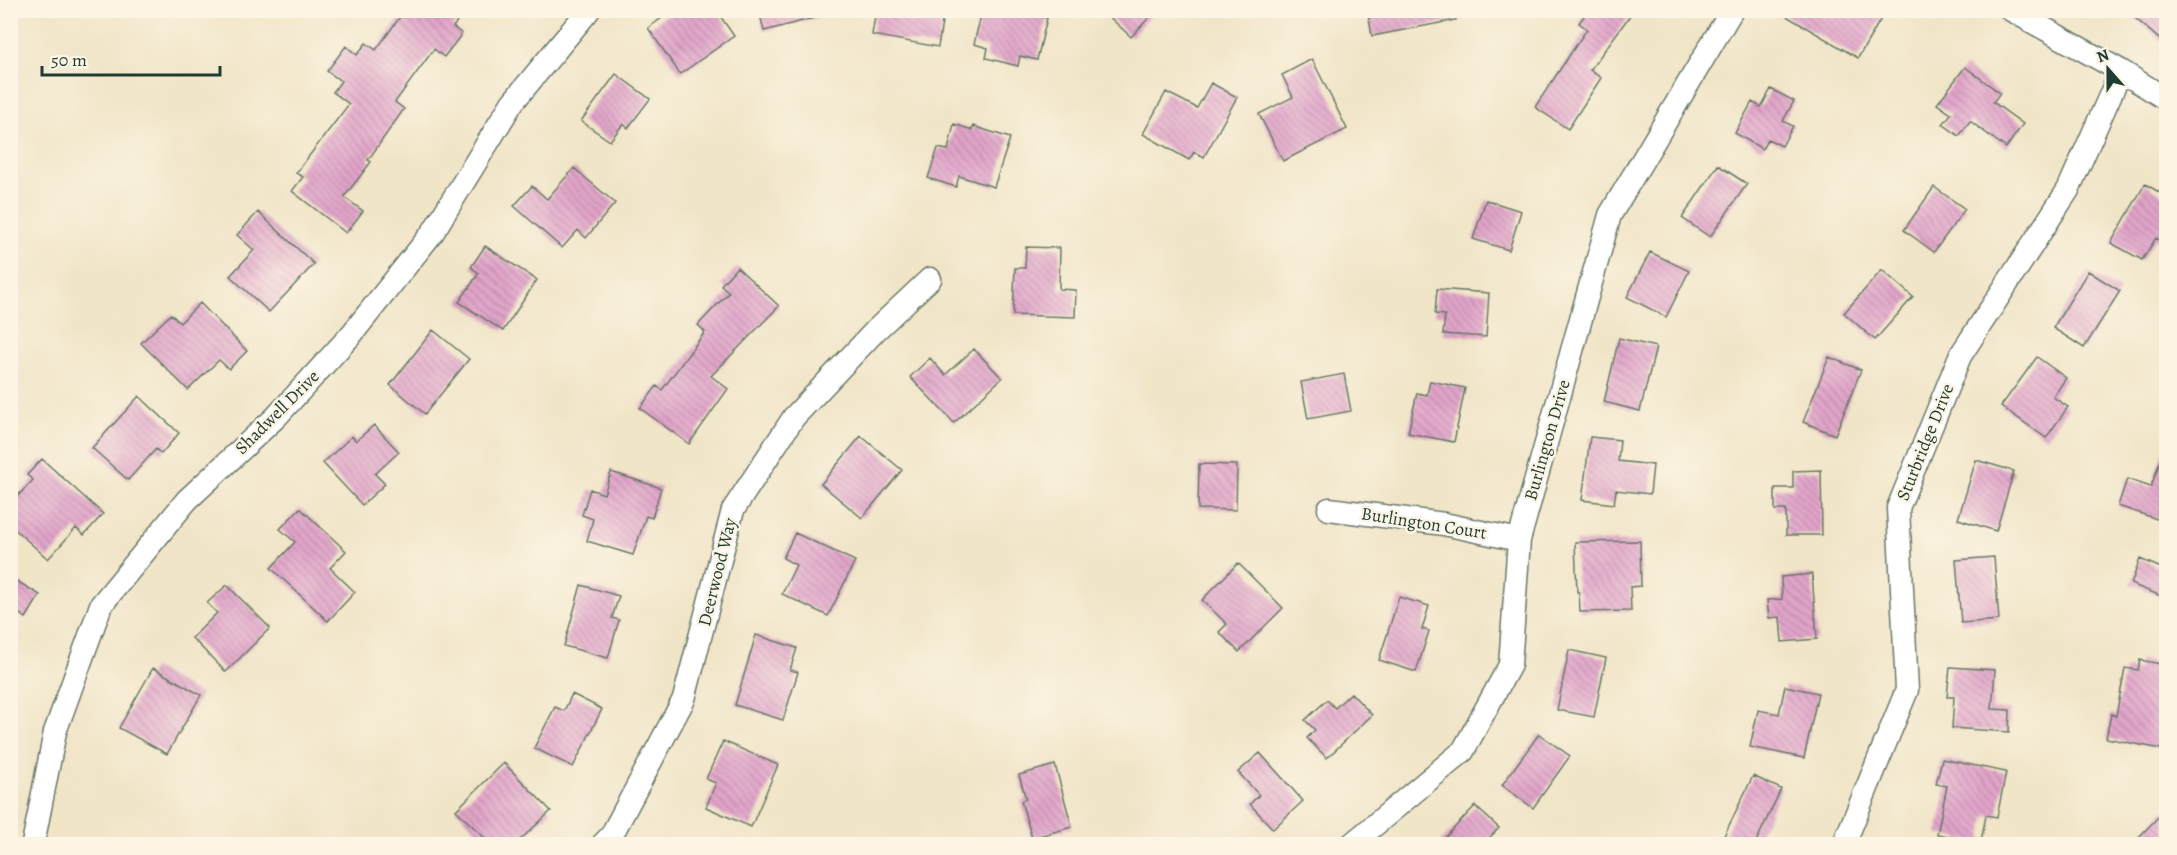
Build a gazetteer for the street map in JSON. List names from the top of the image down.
{
  "streets": {
    "street": [
      "Shadwell Drive",
      "Burlington Drive",
      "Sturbridge Drive",
      "Burlington Court",
      "Deerwood Way"
    ]
  },
  "crossings": [
    ["Burlington Drive", "Burlington Court"]
  ],
  "scale_bar": "50 m",
  "north": "top"
}
